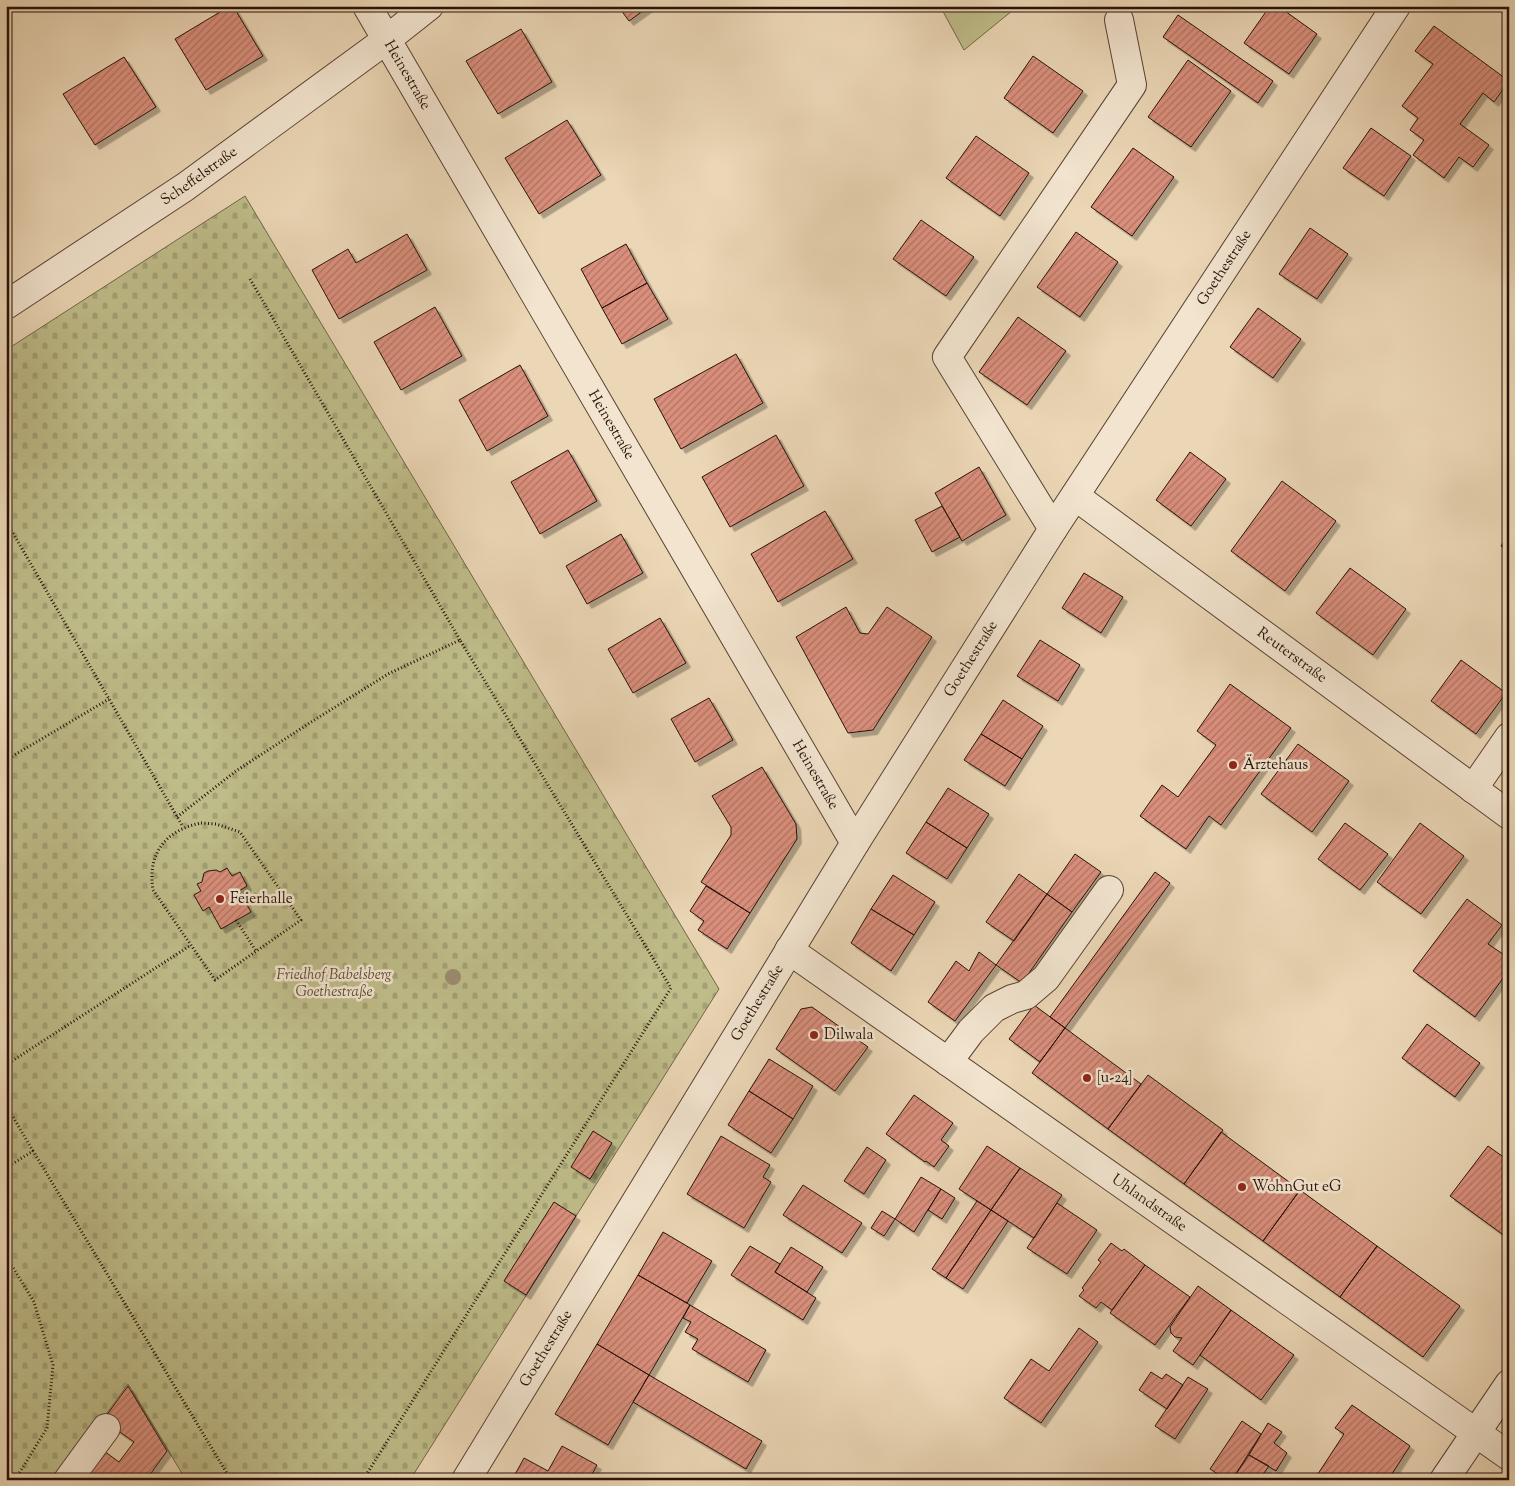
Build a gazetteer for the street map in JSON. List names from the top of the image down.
{
  "streets": {
    "street": [
      "Heinestraße",
      "Scheffelstraße",
      "Goethestraße",
      "Reuterstraße",
      "Uhlandstraße"
    ]
  },
  "crossings": [
    ["Heinestraße", "Scheffelstraße"],
    ["Heinestraße", "Goethestraße"],
    ["Goethestraße", "Reuterstraße"],
    ["Goethestraße", "Uhlandstraße"]
  ],
  "parks": ["Friedhof Babelsberg Goethestraße"],
  "places": [
    "Ärztehaus",
    "Feierhalle",
    "Dilwala",
    "[u-24]",
    "WohnGut eG"
  ]
}
